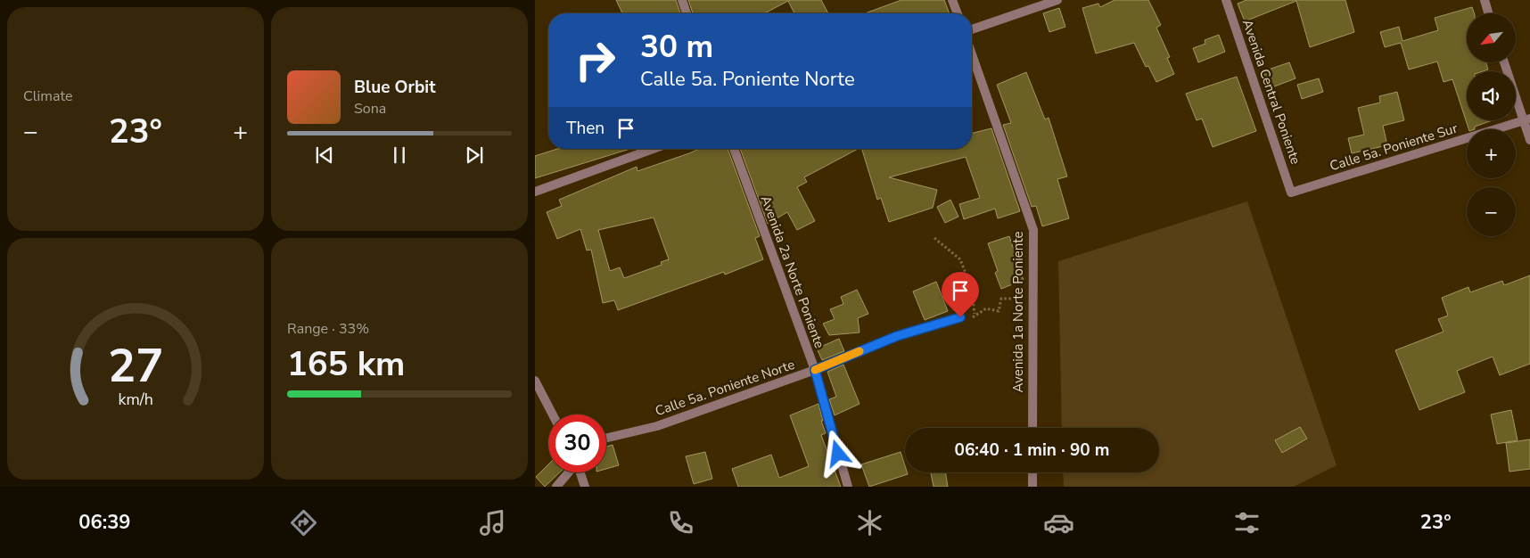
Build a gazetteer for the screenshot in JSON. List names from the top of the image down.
{
  "streets": {
    "street": [
      "Avenida Central Poniente",
      "Calle 5a. Poniente Sur",
      "Avenida 2a Norte Poniente",
      "Avenida 1a Norte Poniente",
      "Calle 5a. Poniente Norte"
    ]
  },
  "crossings": [
    ["Avenida Central Poniente", "Calle 5a. Poniente Sur"],
    ["Avenida 2a Norte Poniente", "Calle 5a. Poniente Norte"]
  ],
  "north": "bottom left",
  "page": {
    "tile": [
      "Climate",
      ["Range · 33%", "165 km"]
    ],
    "map_buttons": ["+", "−"],
    "turn": ["30 m", "Calle 5a. Poniente Norte"],
    "song": ["Blue Orbit", "Sona"],
    "then": "Then",
    "heat": ["−", "23°", "+"],
    "limit": "30",
    "trip": "06:40 · 1 min · 90 m",
    "tabs": ["06:39", "23°"],
    "gauge": ["27", "km/h"]
  }
}
